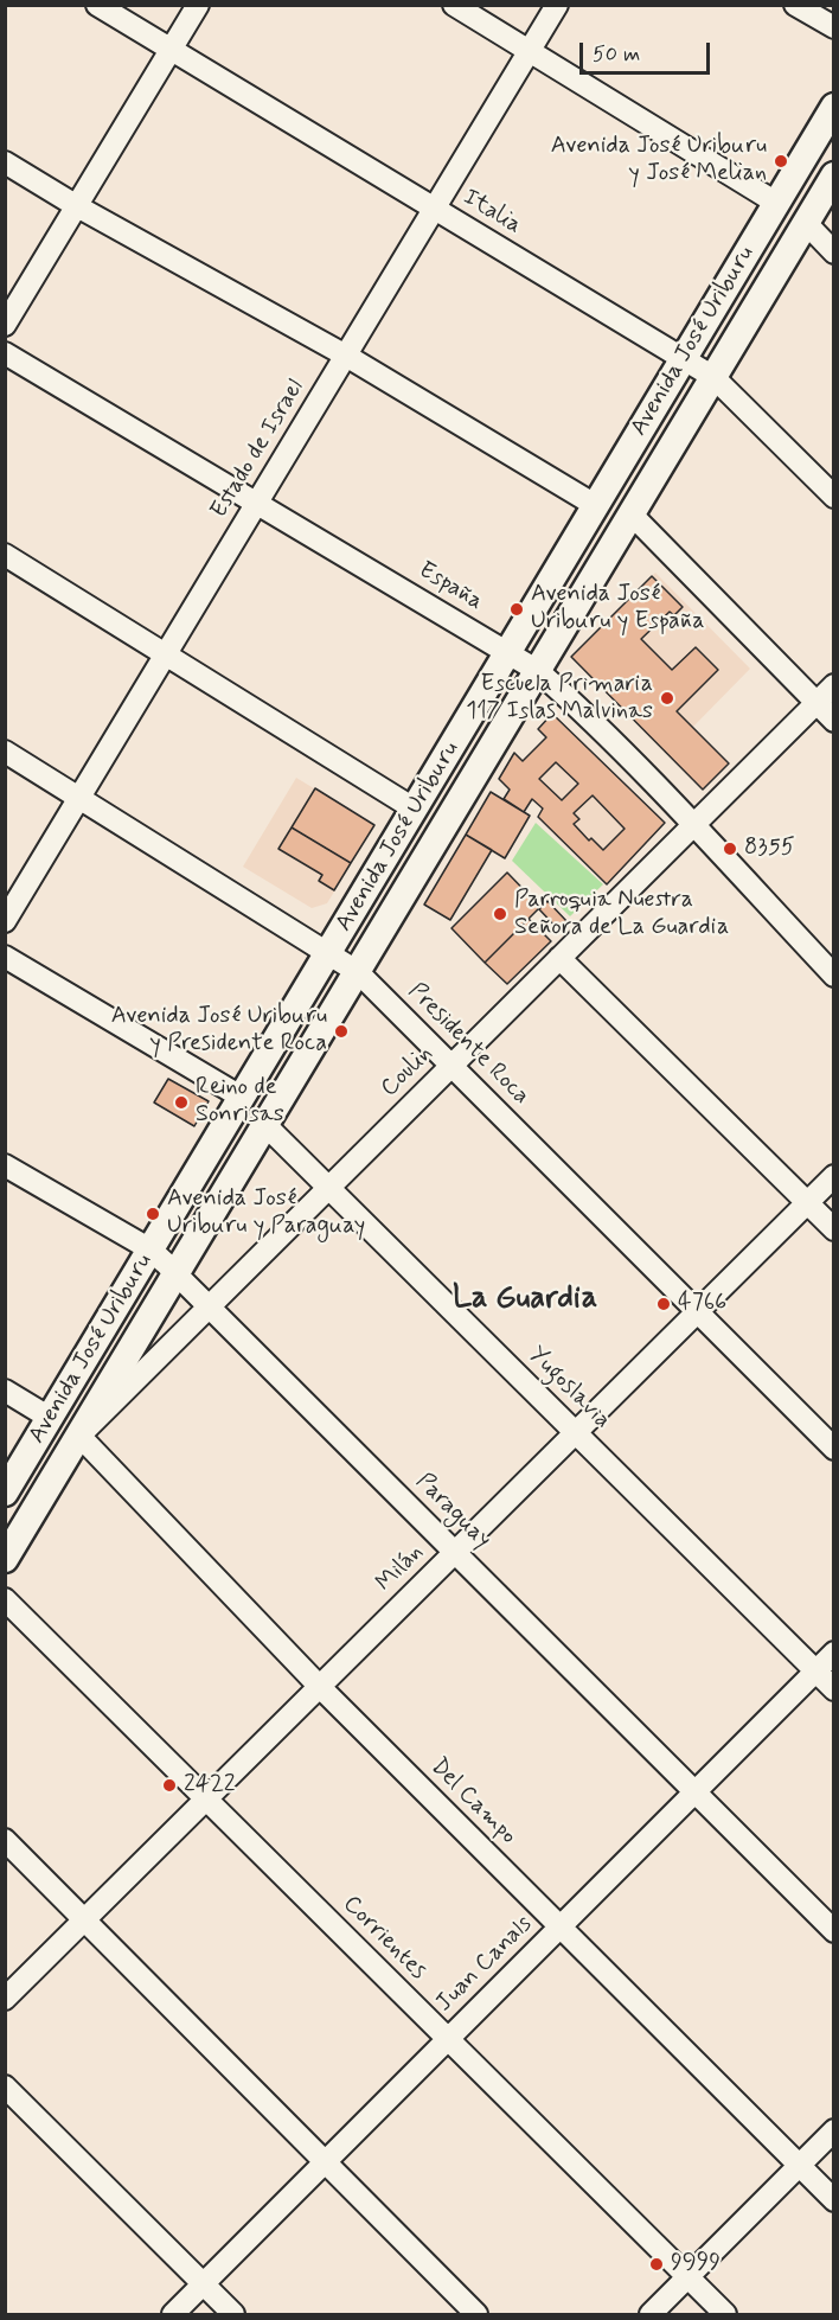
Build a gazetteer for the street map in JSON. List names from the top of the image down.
{
  "streets": {
    "main road": ["Avenida José Uriburu"],
    "street": [
      "Italia",
      "Estado de Israel",
      "España",
      "Presidente Roca",
      "Coulin",
      "Yugoslavia",
      "Paraguay",
      "Milán",
      "Del Campo",
      "Corrientes",
      "Juan Canals"
    ]
  },
  "crossings": [
    ["Italia", "Avenida José Uriburu"],
    ["Italia", "Estado de Israel"],
    ["Avenida José Uriburu", "España"],
    ["Avenida José Uriburu", "Presidente Roca"],
    ["Avenida José Uriburu", "Coulin"],
    ["Avenida José Uriburu", "Yugoslavia"],
    ["Avenida José Uriburu", "Paraguay"],
    ["Avenida José Uriburu", "Del Campo"],
    ["Estado de Israel", "España"],
    ["Estado de Israel", "Presidente Roca"],
    ["España", "Coulin"],
    ["Presidente Roca", "Coulin"],
    ["Presidente Roca", "Milán"],
    ["Coulin", "Yugoslavia"],
    ["Coulin", "Paraguay"],
    ["Coulin", "Del Campo"],
    ["Yugoslavia", "Milán"],
    ["Yugoslavia", "Juan Canals"],
    ["Paraguay", "Milán"],
    ["Paraguay", "Juan Canals"],
    ["Milán", "Del Campo"],
    ["Milán", "Corrientes"],
    ["Del Campo", "Juan Canals"],
    ["Corrientes", "Juan Canals"]
  ],
  "districts": ["La Guardia"],
  "places": [
    "Avenida José Uriburu y José Melian",
    "Avenida José Uriburu y España",
    "Escuela Primaria 117 Islas Malvinas",
    "8355",
    "Parroquia Nuestra Señora de La Guardia",
    "Avenida José Uriburu y Presidente Roca",
    "Reino de Sonrisas",
    "Avenida José Uriburu y Paraguay",
    "4766",
    "2422",
    "9999"
  ],
  "scale_bar": "50 m"
}
